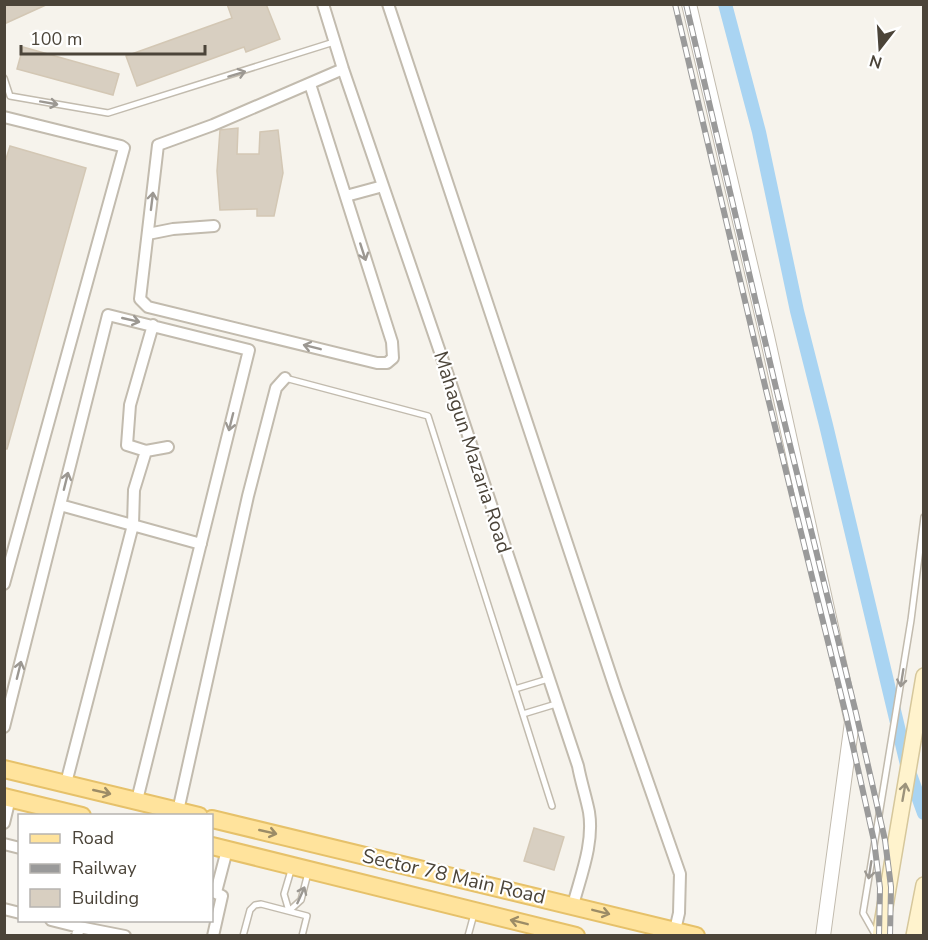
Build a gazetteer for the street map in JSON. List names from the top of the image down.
{
  "streets": {
    "main road": ["Sector 78 Main Road"],
    "street": ["Mahagun Mazaria Road"]
  },
  "crossings": [
    ["Mahagun Mazaria Road", "Sector 78 Main Road"]
  ],
  "legend": ["Road", "Railway", "Building"],
  "scale_bar": "100 m",
  "north": "bottom"
}
